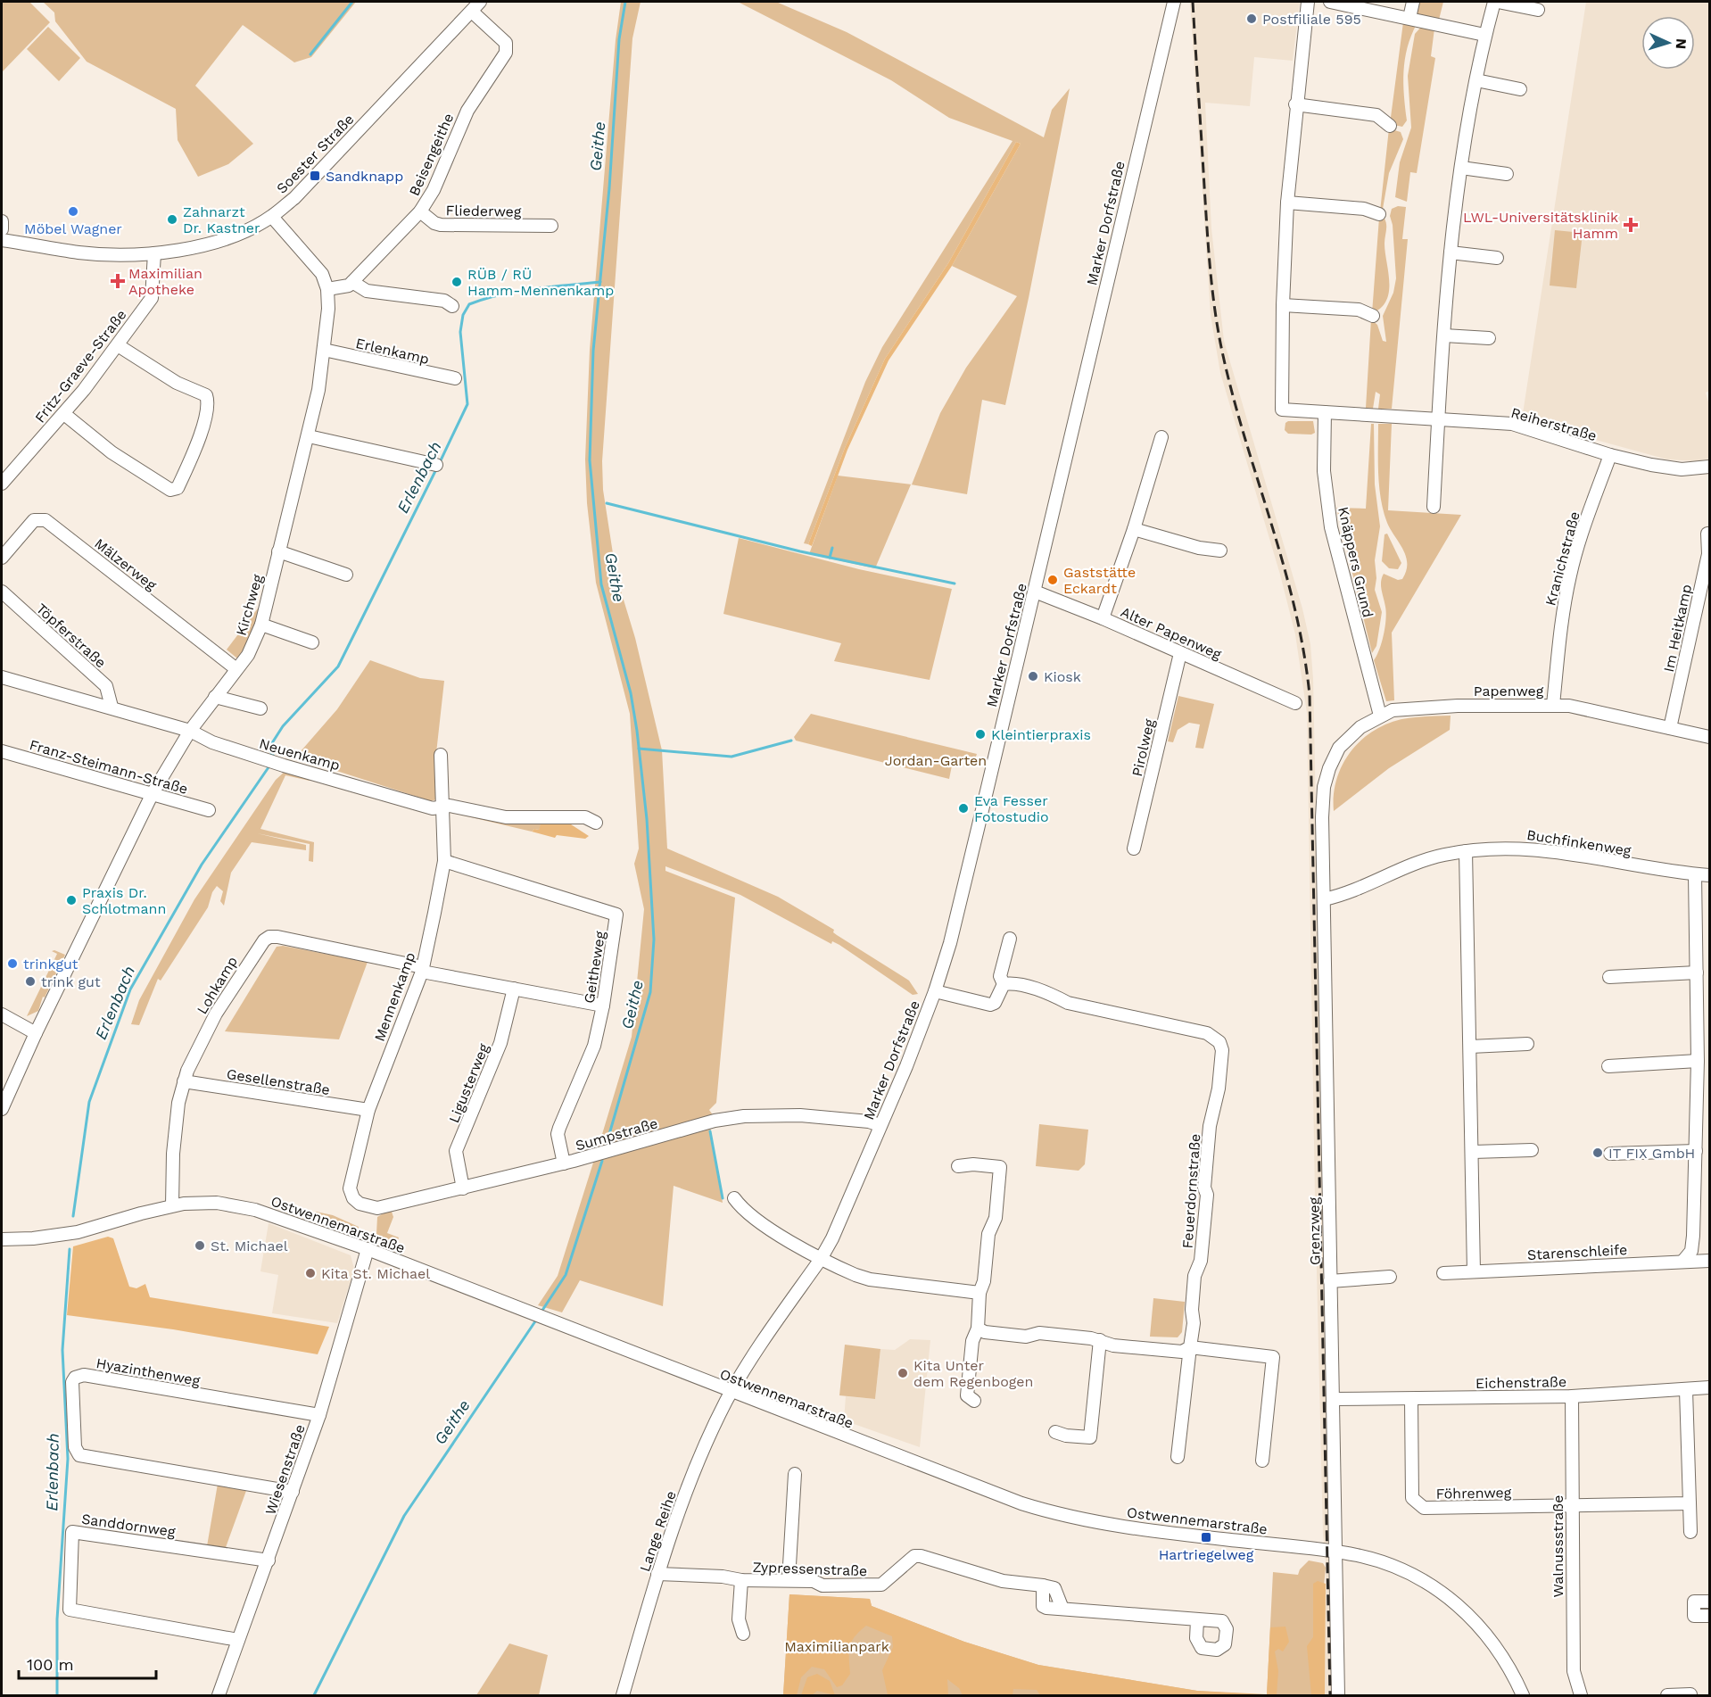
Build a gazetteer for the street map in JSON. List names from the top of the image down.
{
  "streets": {
    "street": [
      "Soester Straße",
      "Beisengeithe",
      "Fliederweg",
      "Marker Dorfstraße",
      "Erlenkamp",
      "Fritz-Graeve-Straße",
      "Reiherstraße",
      "Kranichstraße",
      "Knäppers Grund",
      "Mälzerweg",
      "Kirchweg",
      "Im Heitkamp",
      "Alter Papenweg",
      "Töpferstraße",
      "Papenweg",
      "Pirolweg",
      "Neuenkamp",
      "Franz-Steimann-Straße",
      "Buchfinkenweg",
      "Geitheweg",
      "Lohkamp",
      "Mennenkamp",
      "Gesellenstraße",
      "Ligusterweg",
      "Sumpstraße",
      "Feuerdornstraße",
      "Ostwennemarstraße",
      "Grenzweg",
      "Starenschleife",
      "Hyazinthenweg",
      "Eichenstraße",
      "Wiesenstraße",
      "Föhrenweg",
      "Sanddornweg",
      "Lange Reihe",
      "Walnussstraße",
      "Zypressenstraße"
    ]
  },
  "crossings": [
    ["Soester Straße", "Beisengeithe"],
    ["Soester Straße", "Fritz-Graeve-Straße"],
    ["Beisengeithe", "Fliederweg"],
    ["Marker Dorfstraße", "Alter Papenweg"],
    ["Marker Dorfstraße", "Sumpstraße"],
    ["Marker Dorfstraße", "Ostwennemarstraße"],
    ["Marker Dorfstraße", "Lange Reihe"],
    ["Erlenkamp", "Kirchweg"],
    ["Reiherstraße", "Kranichstraße"],
    ["Reiherstraße", "Knäppers Grund"],
    ["Kranichstraße", "Papenweg"],
    ["Knäppers Grund", "Papenweg"],
    ["Mälzerweg", "Kirchweg"],
    ["Kirchweg", "Neuenkamp"],
    ["Kirchweg", "Franz-Steimann-Straße"],
    ["Im Heitkamp", "Papenweg"],
    ["Alter Papenweg", "Pirolweg"],
    ["Töpferstraße", "Neuenkamp"],
    ["Papenweg", "Grenzweg"],
    ["Neuenkamp", "Mennenkamp"],
    ["Buchfinkenweg", "Grenzweg"],
    ["Geitheweg", "Lohkamp"],
    ["Geitheweg", "Mennenkamp"],
    ["Geitheweg", "Sumpstraße"],
    ["Lohkamp", "Mennenkamp"],
    ["Lohkamp", "Gesellenstraße"],
    ["Lohkamp", "Ligusterweg"],
    ["Lohkamp", "Ostwennemarstraße"],
    ["Mennenkamp", "Gesellenstraße"],
    ["Mennenkamp", "Sumpstraße"],
    ["Ligusterweg", "Sumpstraße"],
    ["Ostwennemarstraße", "Grenzweg"],
    ["Ostwennemarstraße", "Wiesenstraße"],
    ["Ostwennemarstraße", "Lange Reihe"],
    ["Grenzweg", "Eichenstraße"],
    ["Hyazinthenweg", "Wiesenstraße"],
    ["Eichenstraße", "Föhrenweg"],
    ["Eichenstraße", "Walnussstraße"],
    ["Wiesenstraße", "Sanddornweg"],
    ["Föhrenweg", "Walnussstraße"],
    ["Lange Reihe", "Zypressenstraße"]
  ],
  "water": ["Geithe", "Erlenbach"],
  "parks": ["Jordan-Garten", "Maximilianpark"],
  "places": {
    "other": [
      "Postfiliale 595",
      "Möbel Wagner",
      "Zahnarzt Dr. Kastner",
      "RÜB / RÜ Hamm-Mennenkamp",
      "Gaststätte Eckardt",
      "Kiosk",
      "Kleintierpraxis",
      "Eva Fesser Fotostudio",
      "Praxis Dr. Schlotmann",
      "trinkgut",
      "trink gut",
      "IT FIX GmbH",
      "St. Michael",
      "Kita St. Michael",
      "Kita Unter dem Regenbogen"
    ],
    "transit": ["Sandknapp", "Hartriegelweg"],
    "health": ["LWL-Universitätsklinik Hamm", "Maximilian Apotheke"]
  },
  "scale_bar": "100 m",
  "north": "right"
}
